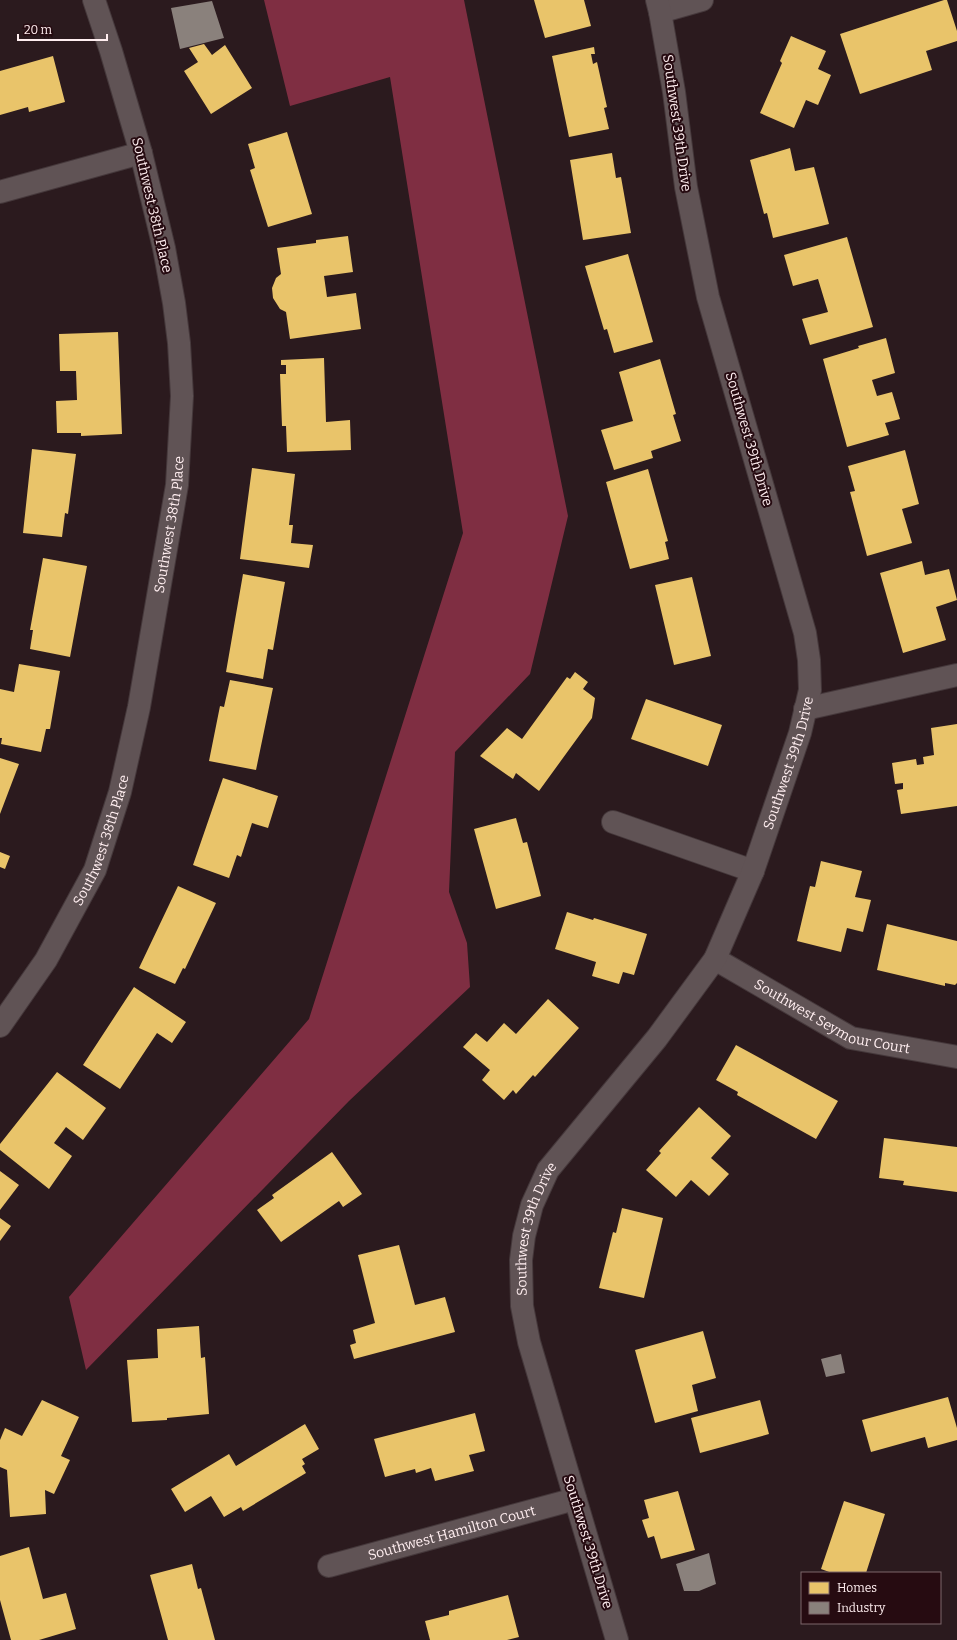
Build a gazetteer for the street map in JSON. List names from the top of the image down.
{
  "streets": {
    "street": [
      "Southwest 39th Drive",
      "Southwest 38th Place",
      "Southwest Seymour Court",
      "Southwest Hamilton Court"
    ]
  },
  "crossings": [
    ["Southwest 39th Drive", "Southwest Seymour Court"],
    ["Southwest 39th Drive", "Southwest Hamilton Court"]
  ],
  "legend": ["Homes", "Industry"],
  "scale_bar": "20 m"
}
